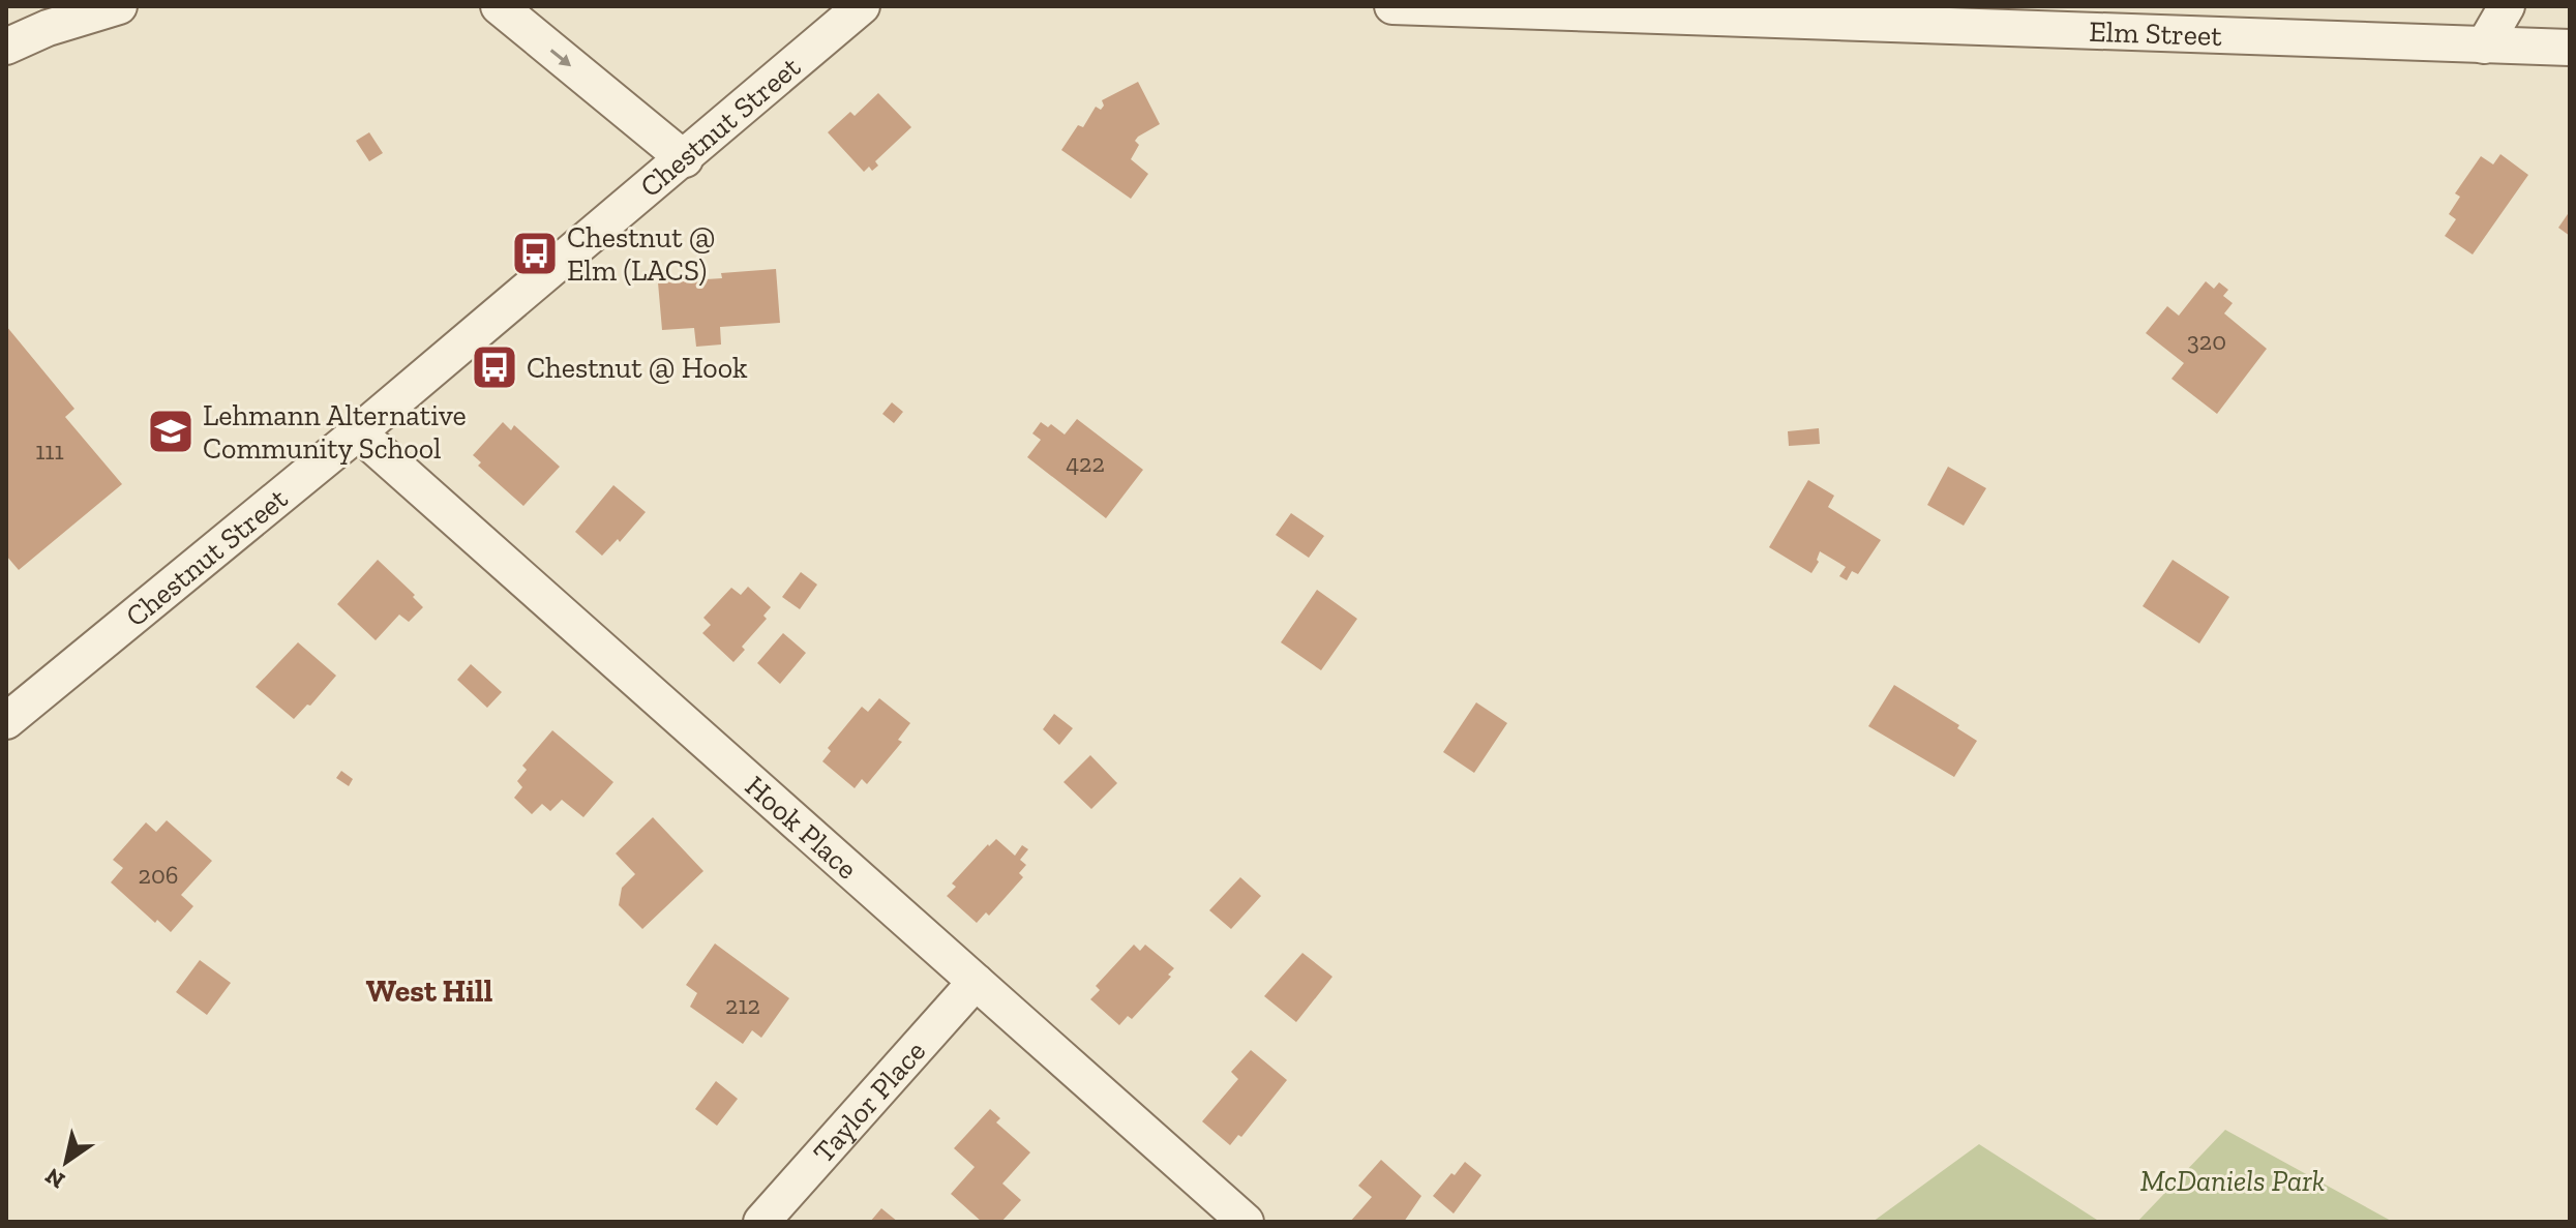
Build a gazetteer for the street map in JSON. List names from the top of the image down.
{
  "streets": {
    "street": [
      "Elm Street",
      "Chestnut Street",
      "Hook Place",
      "Taylor Place"
    ]
  },
  "crossings": [
    ["Chestnut Street", "Hook Place"],
    ["Hook Place", "Taylor Place"]
  ],
  "districts": ["West Hill"],
  "parks": ["McDaniels Park"],
  "places": {
    "bus stop": ["Chestnut @ Elm (LACS)", "Chestnut @ Hook"],
    "school or university": ["Lehmann Alternative Community School"]
  },
  "house_numbers": [
    "320",
    "111",
    "422",
    "206",
    "212"
  ],
  "north": "bottom left"
}
